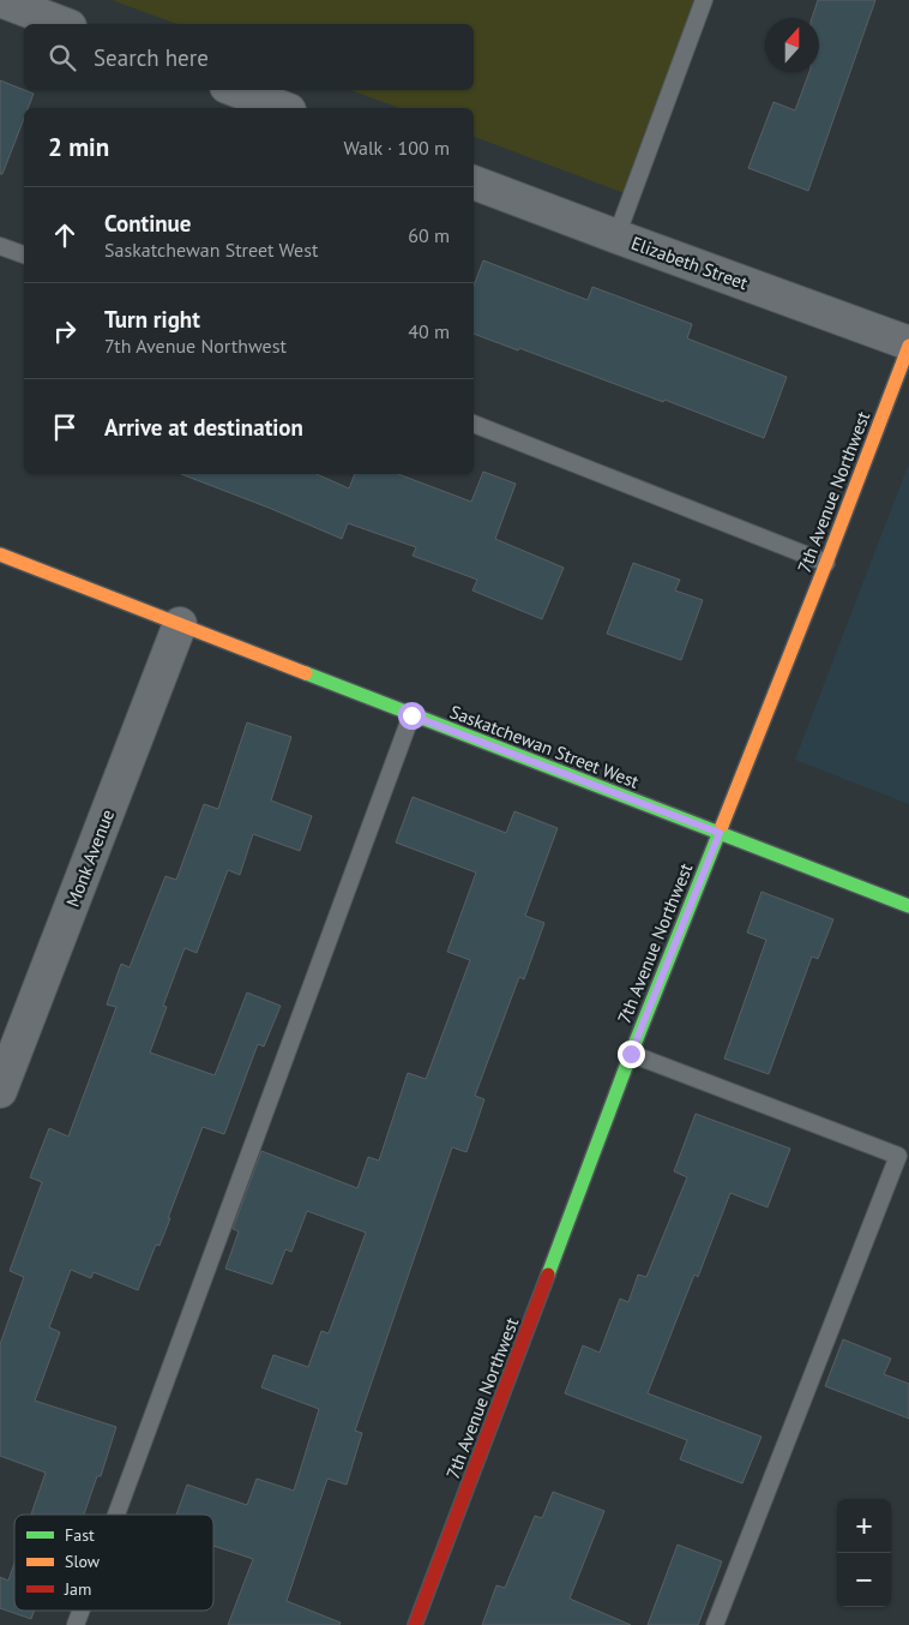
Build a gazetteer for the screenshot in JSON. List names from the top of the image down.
{
  "streets": {
    "street": [
      "Elizabeth Street",
      "7th Avenue Northwest",
      "Saskatchewan Street West",
      "Monk Avenue"
    ]
  },
  "crossings": [
    ["Elizabeth Street", "7th Avenue Northwest"],
    ["7th Avenue Northwest", "Saskatchewan Street West"],
    ["Saskatchewan Street West", "Monk Avenue"]
  ],
  "legend": ["Fast", "Slow", "Jam"],
  "north": "top",
  "page": {
    "search": "Search here",
    "heading": ["2 min", "Walk · 100 m"],
    "list": [
      ["Continue", "Saskatchewan Street West", "60 m"],
      ["Turn right", "7th Avenue Northwest", "40 m"],
      "Arrive at destination"
    ],
    "map_buttons": ["+", "−"]
  }
}
